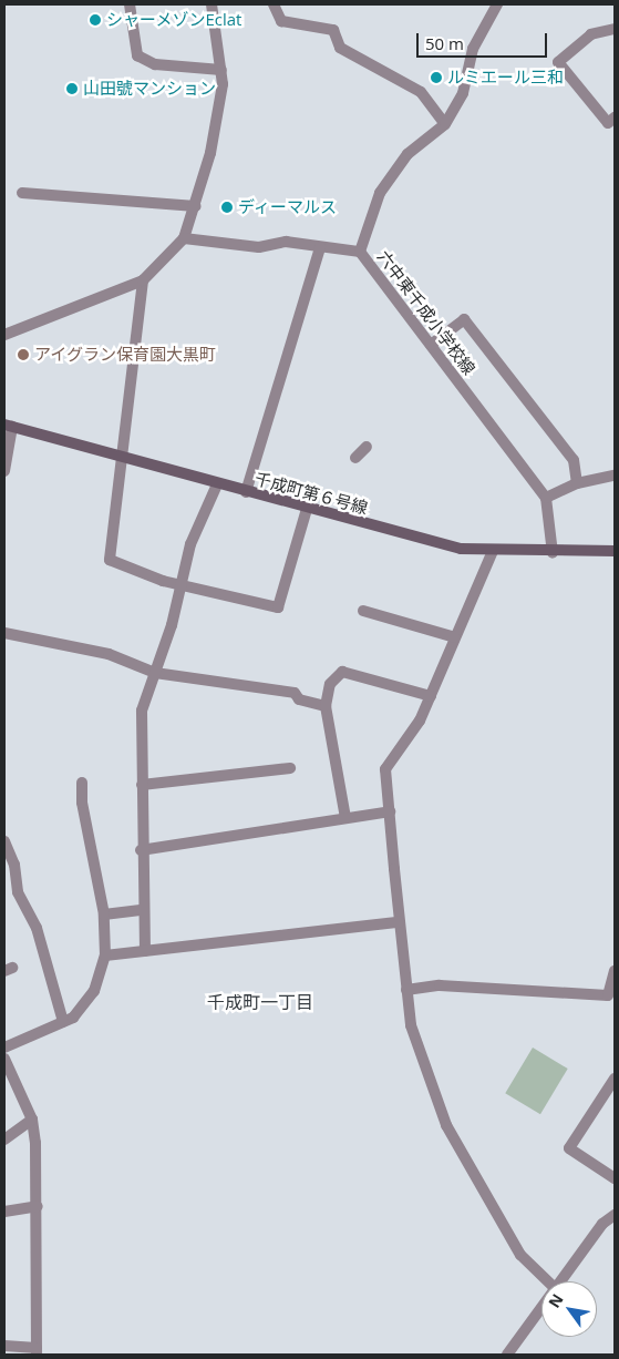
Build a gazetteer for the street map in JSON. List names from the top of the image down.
{
  "streets": {
    "street": ["六中東千成小学校線", "千成町第６号線"]
  },
  "crossings": [
    ["六中東千成小学校線", "千成町第６号線"]
  ],
  "districts": ["千成町一丁目"],
  "places": [
    "シャーメゾンEclat",
    "ルミエール三和",
    "山田號マンション",
    "ディーマルス",
    "アイグラン保育園大黒町"
  ],
  "scale_bar": "50 m",
  "north": "top left"
}
